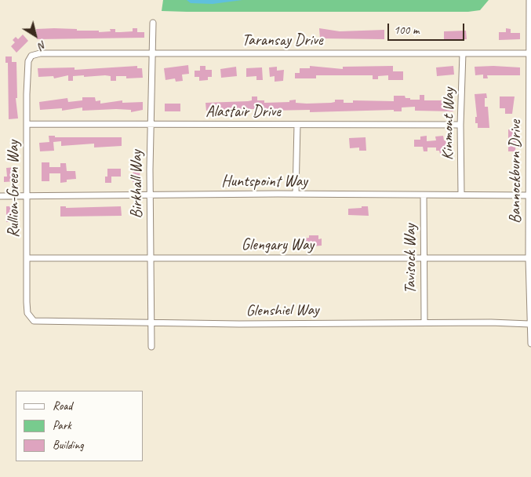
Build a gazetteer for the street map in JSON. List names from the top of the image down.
{
  "streets": {
    "street": [
      "Taransay Drive",
      "Alastair Drive",
      "Kinmont Way",
      "Bannockburn Drive",
      "Huntspoint Way",
      "Birkhall Way",
      "Rullion-Green Way",
      "Glengary Way",
      "Tavisock Way",
      "Glenshiel Way"
    ]
  },
  "crossings": [
    ["Taransay Drive", "Kinmont Way"],
    ["Taransay Drive", "Bannockburn Drive"],
    ["Taransay Drive", "Birkhall Way"],
    ["Taransay Drive", "Rullion-Green Way"],
    ["Alastair Drive", "Kinmont Way"],
    ["Alastair Drive", "Birkhall Way"],
    ["Alastair Drive", "Rullion-Green Way"],
    ["Kinmont Way", "Huntspoint Way"],
    ["Bannockburn Drive", "Huntspoint Way"],
    ["Bannockburn Drive", "Glengary Way"],
    ["Bannockburn Drive", "Glenshiel Way"],
    ["Huntspoint Way", "Birkhall Way"],
    ["Huntspoint Way", "Rullion-Green Way"],
    ["Huntspoint Way", "Tavisock Way"],
    ["Birkhall Way", "Glengary Way"],
    ["Birkhall Way", "Glenshiel Way"],
    ["Rullion-Green Way", "Glengary Way"],
    ["Rullion-Green Way", "Glenshiel Way"],
    ["Glengary Way", "Tavisock Way"],
    ["Tavisock Way", "Glenshiel Way"]
  ],
  "legend": ["Road", "Park", "Building"],
  "scale_bar": "100 m",
  "north": "bottom right"
}
